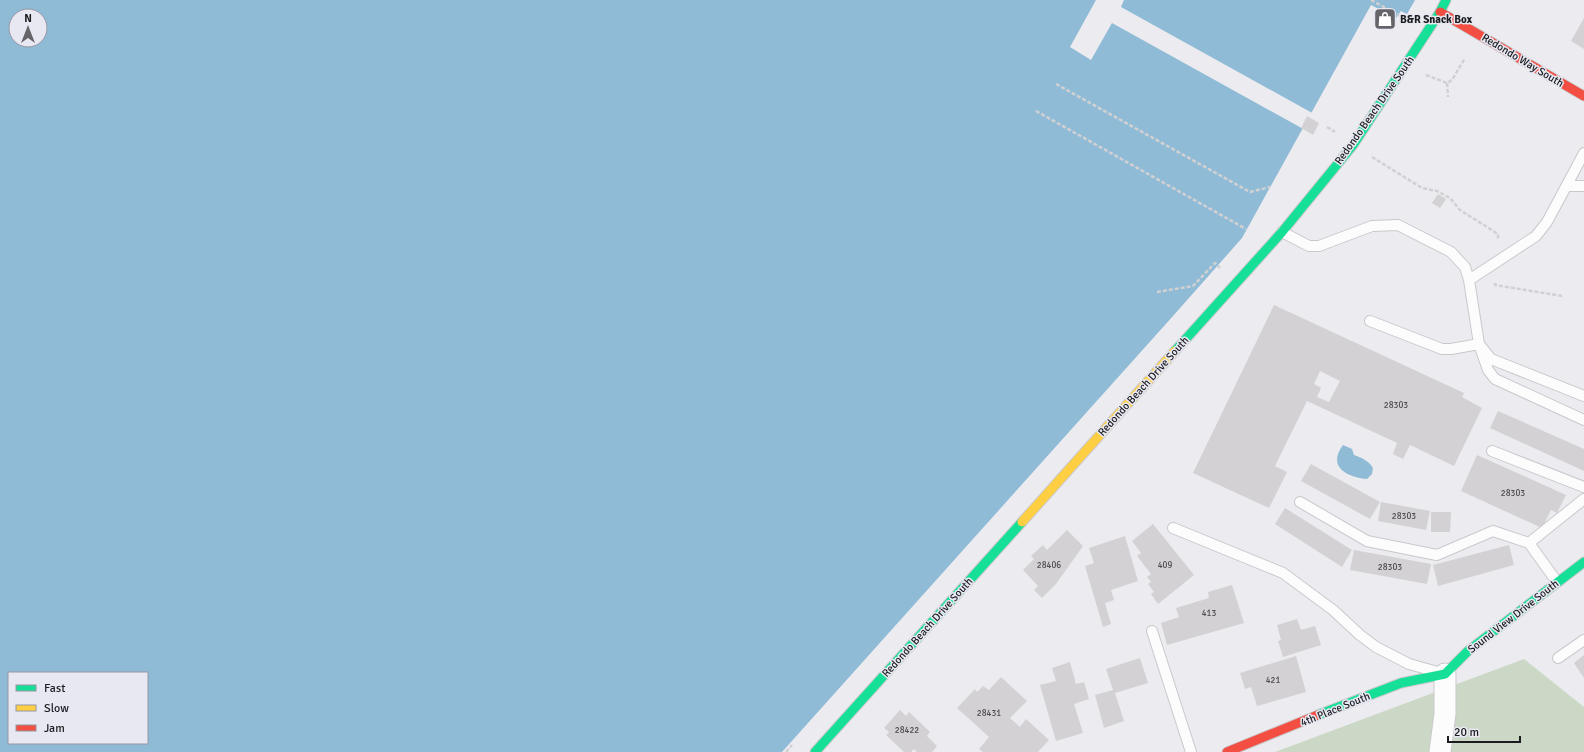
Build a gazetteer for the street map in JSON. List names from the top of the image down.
{
  "streets": {
    "street": [
      "Redondo Way South",
      "Redondo Beach Drive South",
      "Sound View Drive South",
      "4th Place South"
    ]
  },
  "crossings": [
    ["Redondo Way South", "Redondo Beach Drive South"],
    ["Sound View Drive South", "4th Place South"]
  ],
  "places": {
    "shop": ["B&R Snack Box"]
  },
  "house_numbers": [
    "28303",
    "28303",
    "28303",
    "28406",
    "409",
    "28303",
    "413",
    "421",
    "28431",
    "28422"
  ],
  "legend": ["Fast", "Slow", "Jam"],
  "scale_bar": "20 m",
  "north": "top"
}
